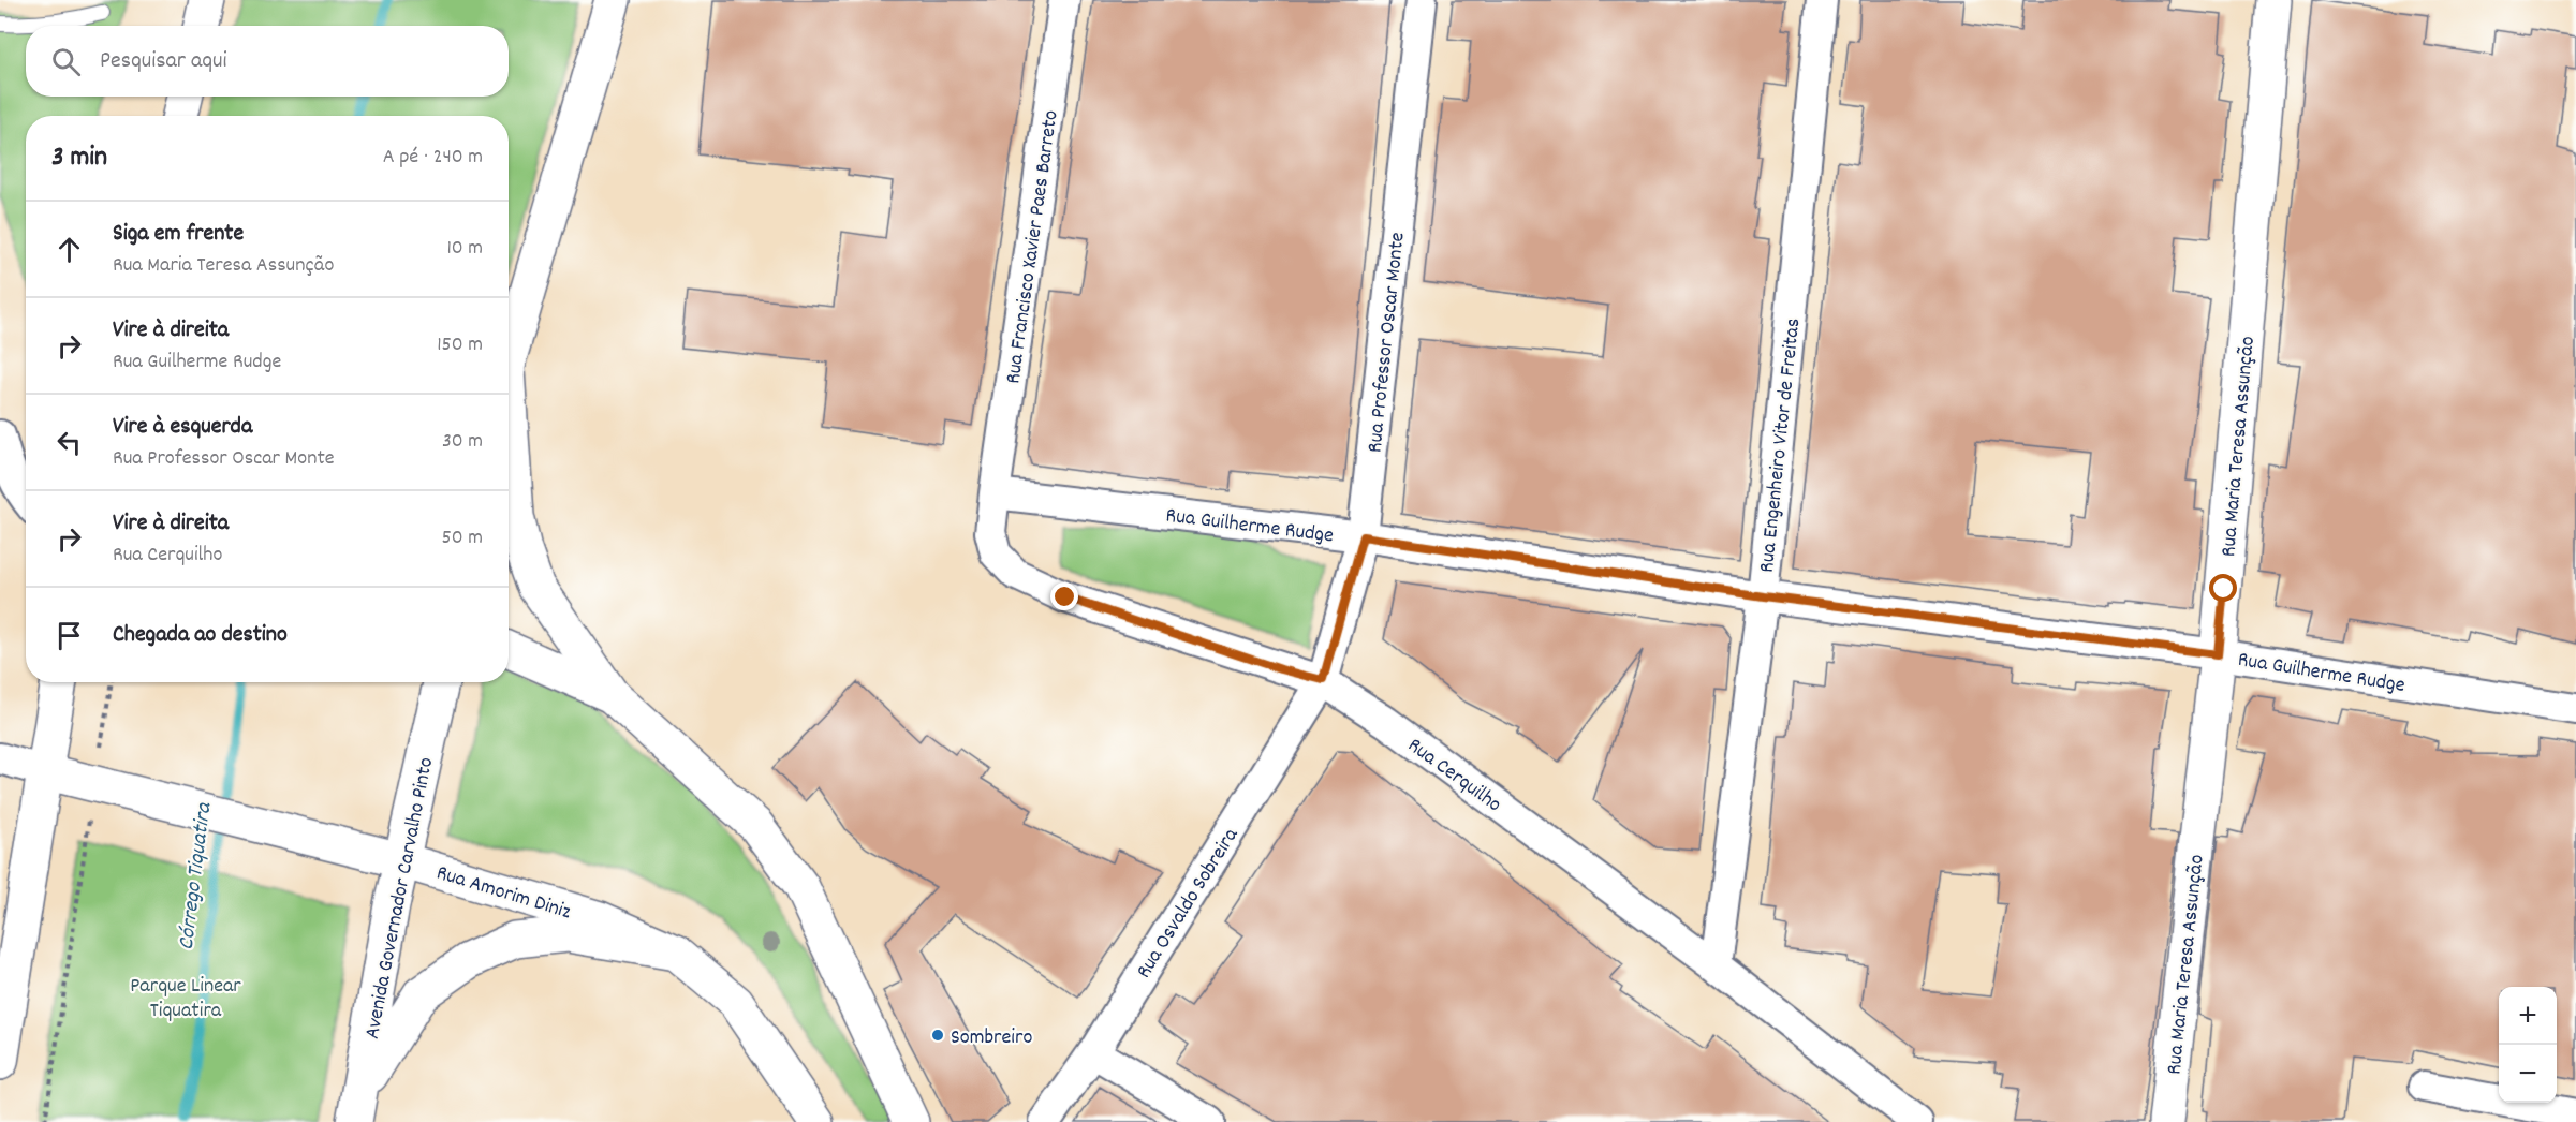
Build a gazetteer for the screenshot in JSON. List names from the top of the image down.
{
  "streets": {
    "street": [
      "Rua Francisco Xavier Paes Barreto",
      "Rua Professor Oscar Monte",
      "Rua Engenheiro Vitor de Freitas",
      "Rua Maria Teresa Assunção",
      "Rua Guilherme Rudge",
      "Rua Cerquilho",
      "Rua Amorim Diniz",
      "Avenida Governador Carvalho Pinto",
      "Rua Osvaldo Sobreira"
    ]
  },
  "crossings": [
    ["Rua Francisco Xavier Paes Barreto", "Rua Guilherme Rudge"],
    ["Rua Francisco Xavier Paes Barreto", "Rua Cerquilho"],
    ["Rua Professor Oscar Monte", "Rua Guilherme Rudge"],
    ["Rua Professor Oscar Monte", "Rua Cerquilho"],
    ["Rua Professor Oscar Monte", "Rua Osvaldo Sobreira"],
    ["Rua Engenheiro Vitor de Freitas", "Rua Guilherme Rudge"],
    ["Rua Engenheiro Vitor de Freitas", "Rua Cerquilho"],
    ["Rua Maria Teresa Assunção", "Rua Guilherme Rudge"],
    ["Rua Guilherme Rudge", "Rua Cerquilho"],
    ["Rua Cerquilho", "Rua Osvaldo Sobreira"],
    ["Rua Amorim Diniz", "Avenida Governador Carvalho Pinto"]
  ],
  "water": ["Córrego Tiquatira"],
  "parks": ["Parque Linear Tiquatira"],
  "places": ["Sombreiro"],
  "page": {
    "search": "Pesquisar aqui",
    "heading": ["3 min", "A pé · 240 m"],
    "list": [
      ["Siga em frente", "Rua Maria Teresa Assunção", "10 m"],
      ["Vire à direita", "Rua Guilherme Rudge", "150 m"],
      ["Vire à esquerda", "Rua Professor Oscar Monte", "30 m"],
      ["Vire à direita", "Rua Cerquilho", "50 m"],
      "Chegada ao destino"
    ],
    "map_buttons": ["+", "−"]
  }
}
